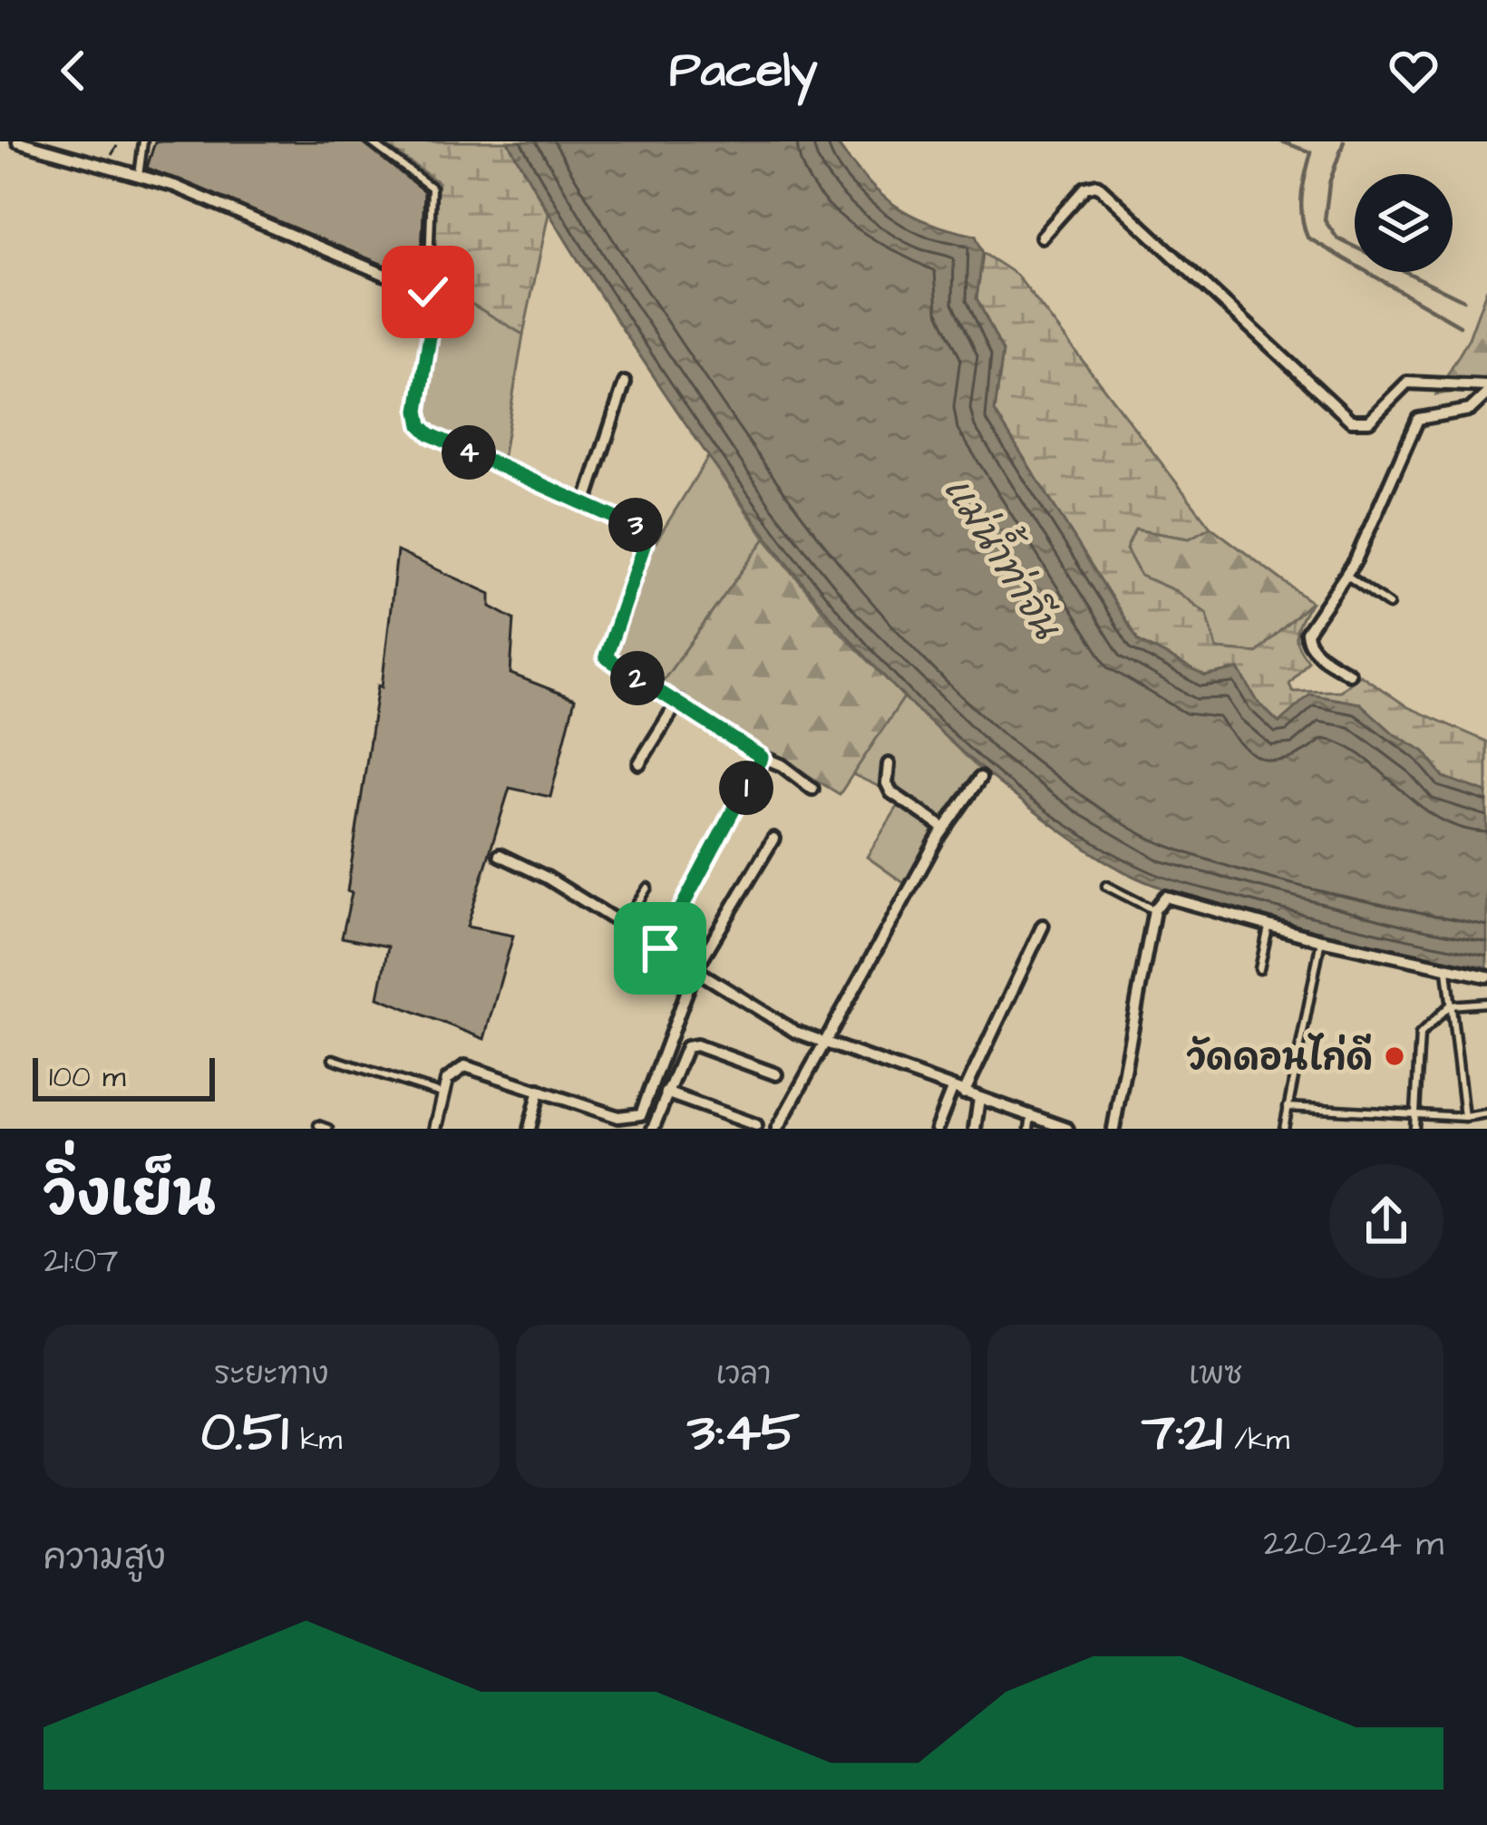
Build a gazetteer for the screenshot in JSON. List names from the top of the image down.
{
  "water": ["แม่น้ำท่าจีน"],
  "places": ["วัดดอนไก่ดี"],
  "scale_bar": "100 m",
  "page": {
    "header": "Pacely",
    "pins": [
      "4",
      "3",
      "2",
      "1"
    ],
    "scale": "100 m",
    "heading": ["วิ่งเย็น", "21:07"],
    "stats": [
      ["ระยะทาง", "0.51 km"],
      ["เวลา", "3:45"],
      ["เพซ", "7:21 /km"]
    ],
    "chart": ["ความสูง", "220–224 m"]
  }
}
